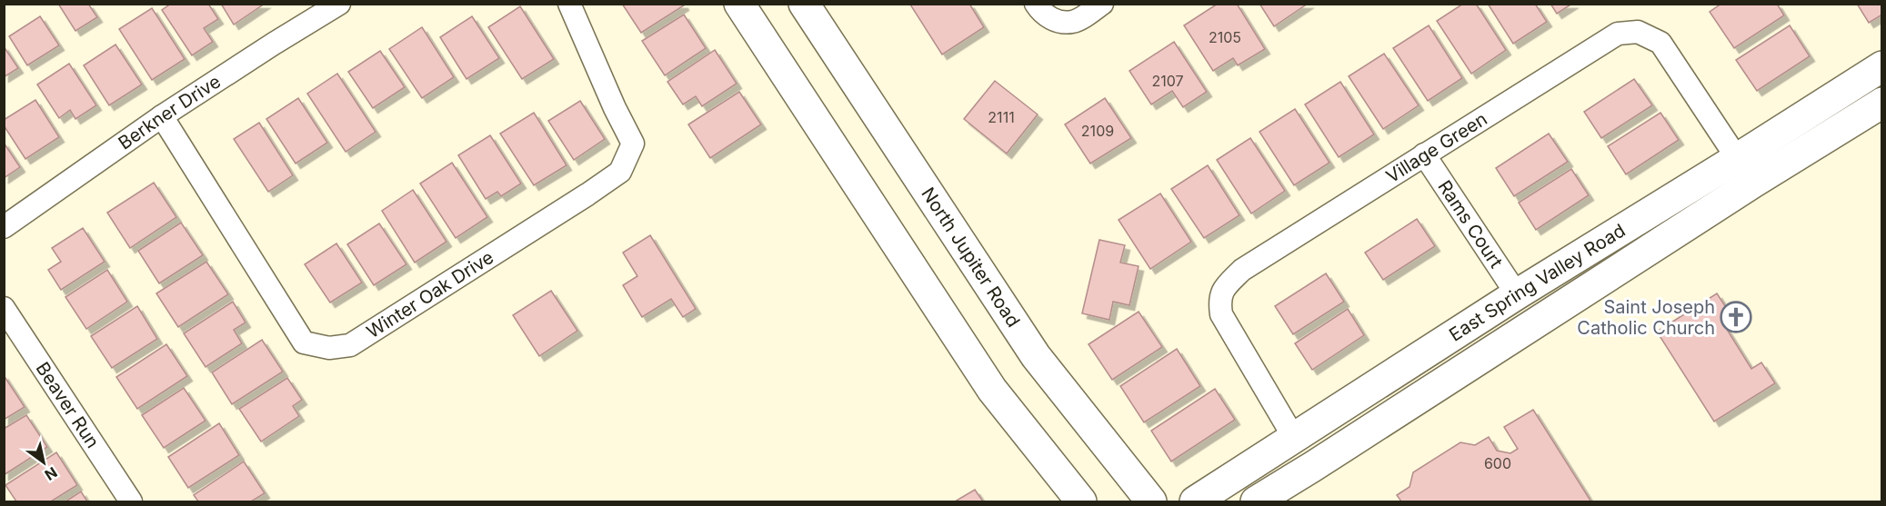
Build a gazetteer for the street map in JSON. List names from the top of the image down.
{
  "streets": {
    "street": [
      "Berkner Drive",
      "Village Green",
      "Rams Court",
      "North Jupiter Road",
      "East Spring Valley Road",
      "Winter Oak Drive",
      "Beaver Run"
    ]
  },
  "crossings": [
    ["Berkner Drive", "Winter Oak Drive"],
    ["Village Green", "Rams Court"],
    ["Village Green", "East Spring Valley Road"],
    ["Rams Court", "East Spring Valley Road"]
  ],
  "places": {
    "church": ["Saint Joseph Catholic Church"]
  },
  "house_numbers": [
    "2105",
    "2107",
    "2111",
    "2109",
    "600"
  ],
  "north": "bottom right"
}
